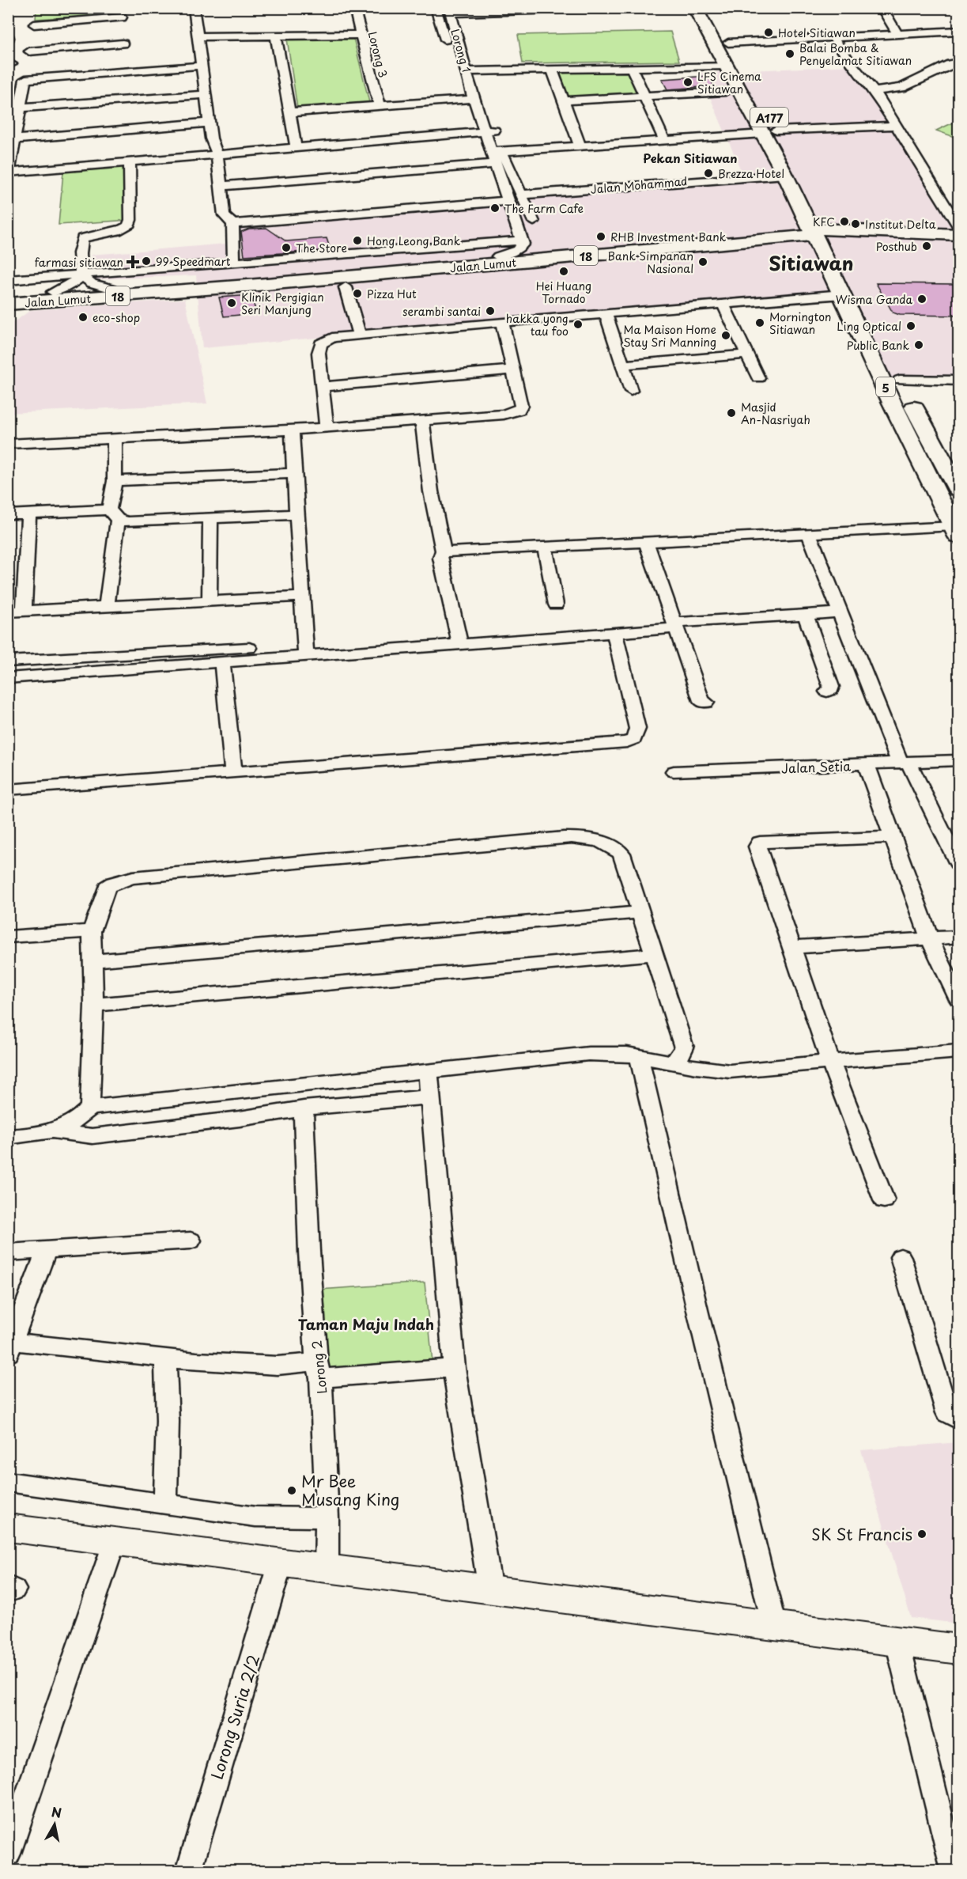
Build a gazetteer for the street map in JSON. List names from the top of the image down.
{
  "streets": {
    "main road": [
      "A177",
      "18",
      "Jalan Lumut",
      "5"
    ],
    "street": [
      "Lorong 1",
      "Lorong 3",
      "Jalan Mohammad",
      "Jalan Setia",
      "Lorong 2",
      "Lorong Suria 2/2"
    ]
  },
  "crossings": [
    ["A177", "Jalan Mohammad"],
    ["A177", "Jalan Lumut"],
    ["A177", "5"],
    ["Jalan Lumut", "5"]
  ],
  "districts": ["Pekan Sitiawan", "Sitiawan", "Taman Maju Indah"],
  "places": {
    "other": [
      "Hotel Sitiawan",
      "Balai Bomba & Penyelamat Sitiawan",
      "LFS Cinema Sitiawan",
      "Brezza Hotel",
      "The Farm Cafe",
      "KFC",
      "Institut Delta",
      "RHB Investment Bank",
      "Hong Leong Bank",
      "Posthub",
      "The Store",
      "99 Speedmart",
      "Bank Simpanan Nasional",
      "Hei Huang Tornado",
      "Pizza Hut",
      "Wisma Ganda",
      "Klinik Pergigian Seri Manjung",
      "serambi santai",
      "eco-shop",
      "Mornington Sitiawan",
      "hakka yong tau foo",
      "Ling Optical",
      "Ma Maison Home Stay Sri Manning",
      "Public Bank",
      "Masjid An-Nasriyah",
      "Mr Bee Musang King",
      "SK St Francis"
    ],
    "health": ["farmasi sitiawan"]
  },
  "north": "top"
}
